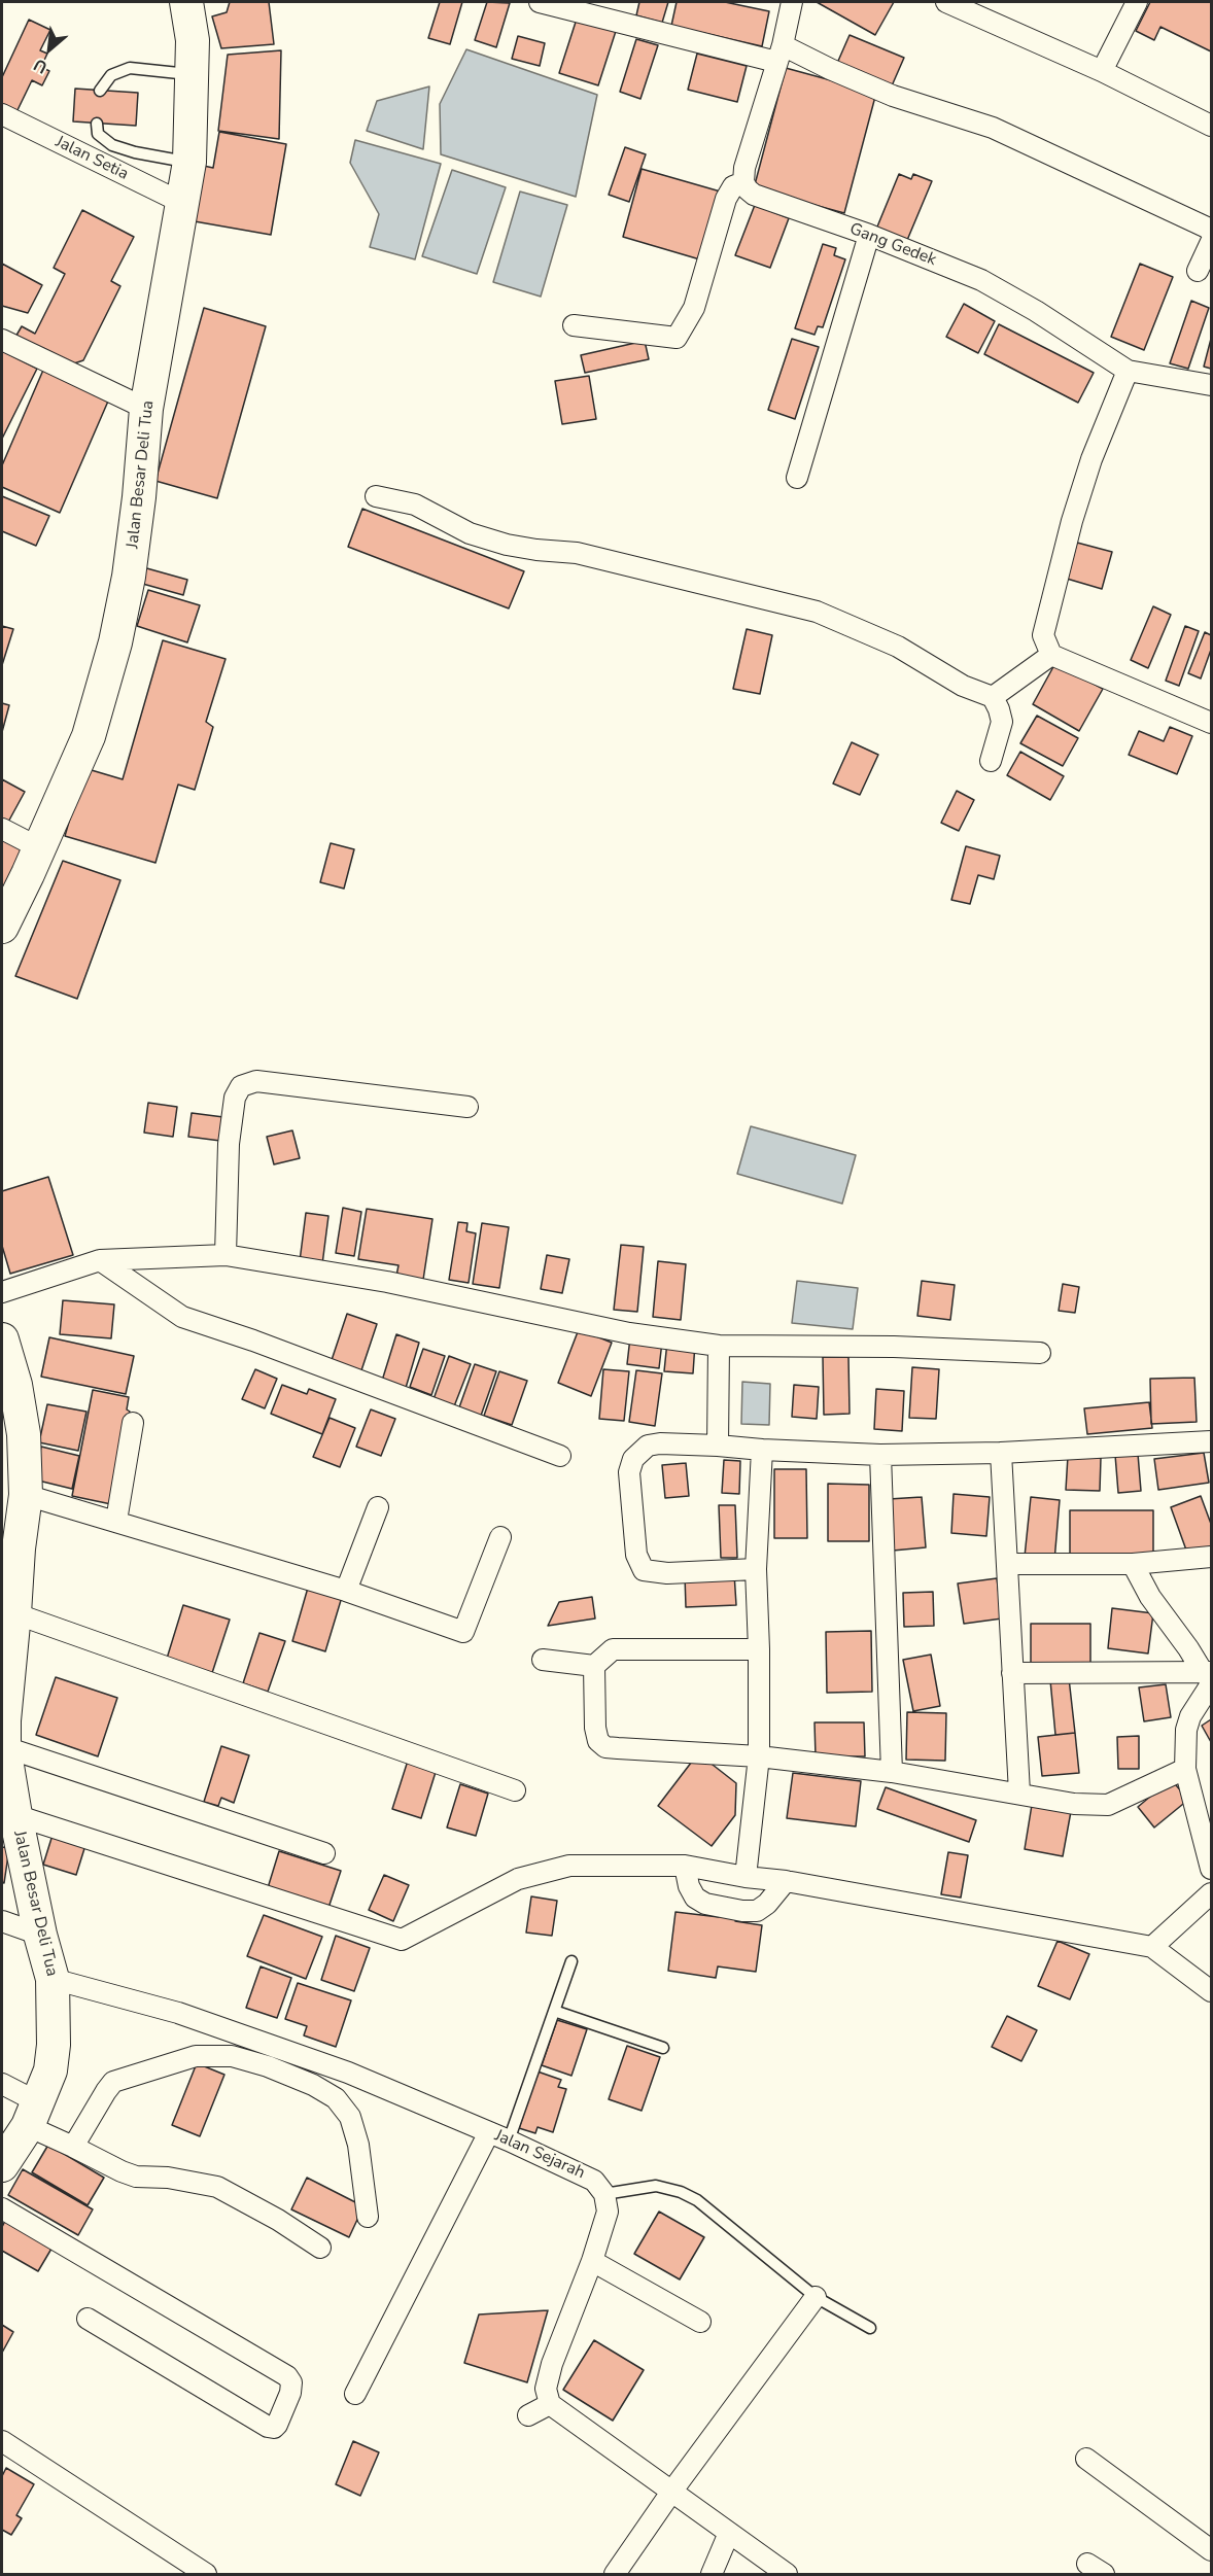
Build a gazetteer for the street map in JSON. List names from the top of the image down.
{
  "streets": {
    "main road": ["Jalan Besar Deli Tua"],
    "street": ["Jalan Setia", "Gang Gedek", "Jalan Sejarah"]
  },
  "crossings": [
    ["Jalan Setia", "Jalan Besar Deli Tua"],
    ["Jalan Besar Deli Tua", "Jalan Sejarah"]
  ],
  "north": "bottom left"
}
